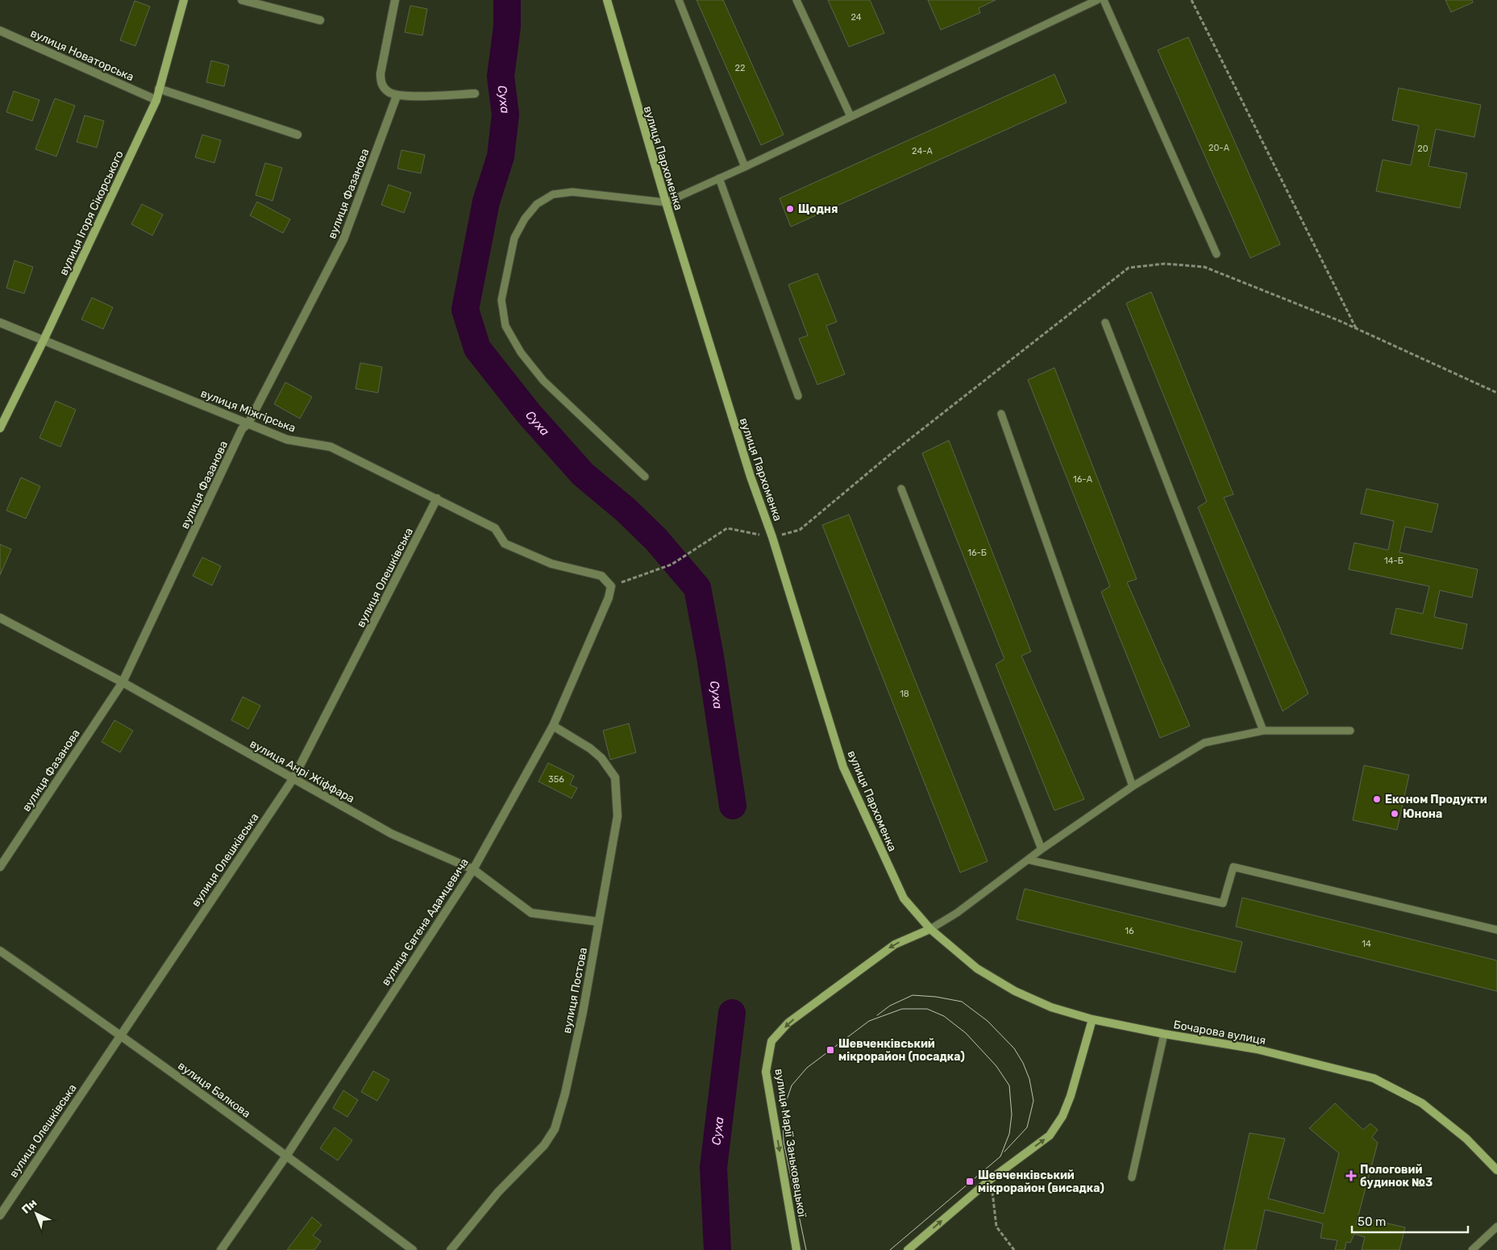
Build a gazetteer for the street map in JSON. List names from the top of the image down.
{
  "streets": {
    "street": [
      "вулиця Новаторська",
      "вулиця Пархоменка",
      "вулиця Фазанова",
      "вулиця Ігоря Сікорського",
      "вулиця Міжгірська",
      "вулиця Олешківська",
      "вулиця Анрі Жіффара",
      "вулиця Євгена Адамцевича",
      "вулиця Постова",
      "Бочарова вулиця",
      "вулиця Балкова",
      "вулиця Марії Заньковецької"
    ]
  },
  "crossings": [
    ["вулиця Новаторська", "вулиця Ігоря Сікорського"],
    ["вулиця Пархоменка", "Бочарова вулиця"],
    ["вулиця Пархоменка", "вулиця Марії Заньковецької"],
    ["вулиця Фазанова", "вулиця Міжгірська"],
    ["вулиця Фазанова", "вулиця Анрі Жіффара"],
    ["вулиця Ігоря Сікорського", "вулиця Міжгірська"],
    ["вулиця Міжгірська", "вулиця Олешківська"],
    ["вулиця Міжгірська", "вулиця Євгена Адамцевича"],
    ["вулиця Олешківська", "вулиця Анрі Жіффара"],
    ["вулиця Олешківська", "вулиця Балкова"],
    ["вулиця Анрі Жіффара", "вулиця Євгена Адамцевича"],
    ["вулиця Анрі Жіффара", "вулиця Постова"],
    ["вулиця Євгена Адамцевича", "вулиця Постова"],
    ["вулиця Євгена Адамцевича", "вулиця Балкова"],
    ["Бочарова вулиця", "вулиця Марії Заньковецької"]
  ],
  "one_way": ["вулиця Марії Заньковецької"],
  "water": ["Суха"],
  "places": {
    "other": ["Щодня", "Економ Продукти", "Юнона"],
    "transit": ["Шевченківський мікрорайон (посадка)", "Шевченківський мікрорайон (висадка)"],
    "health": ["Пологовий будинок №3"]
  },
  "house_numbers": [
    "24",
    "22",
    "20-А",
    "20",
    "24-А",
    "16-А",
    "16-Б",
    "14-Б",
    "18",
    "356",
    "16",
    "14"
  ],
  "scale_bar": "50 m",
  "north": "top left"
}
